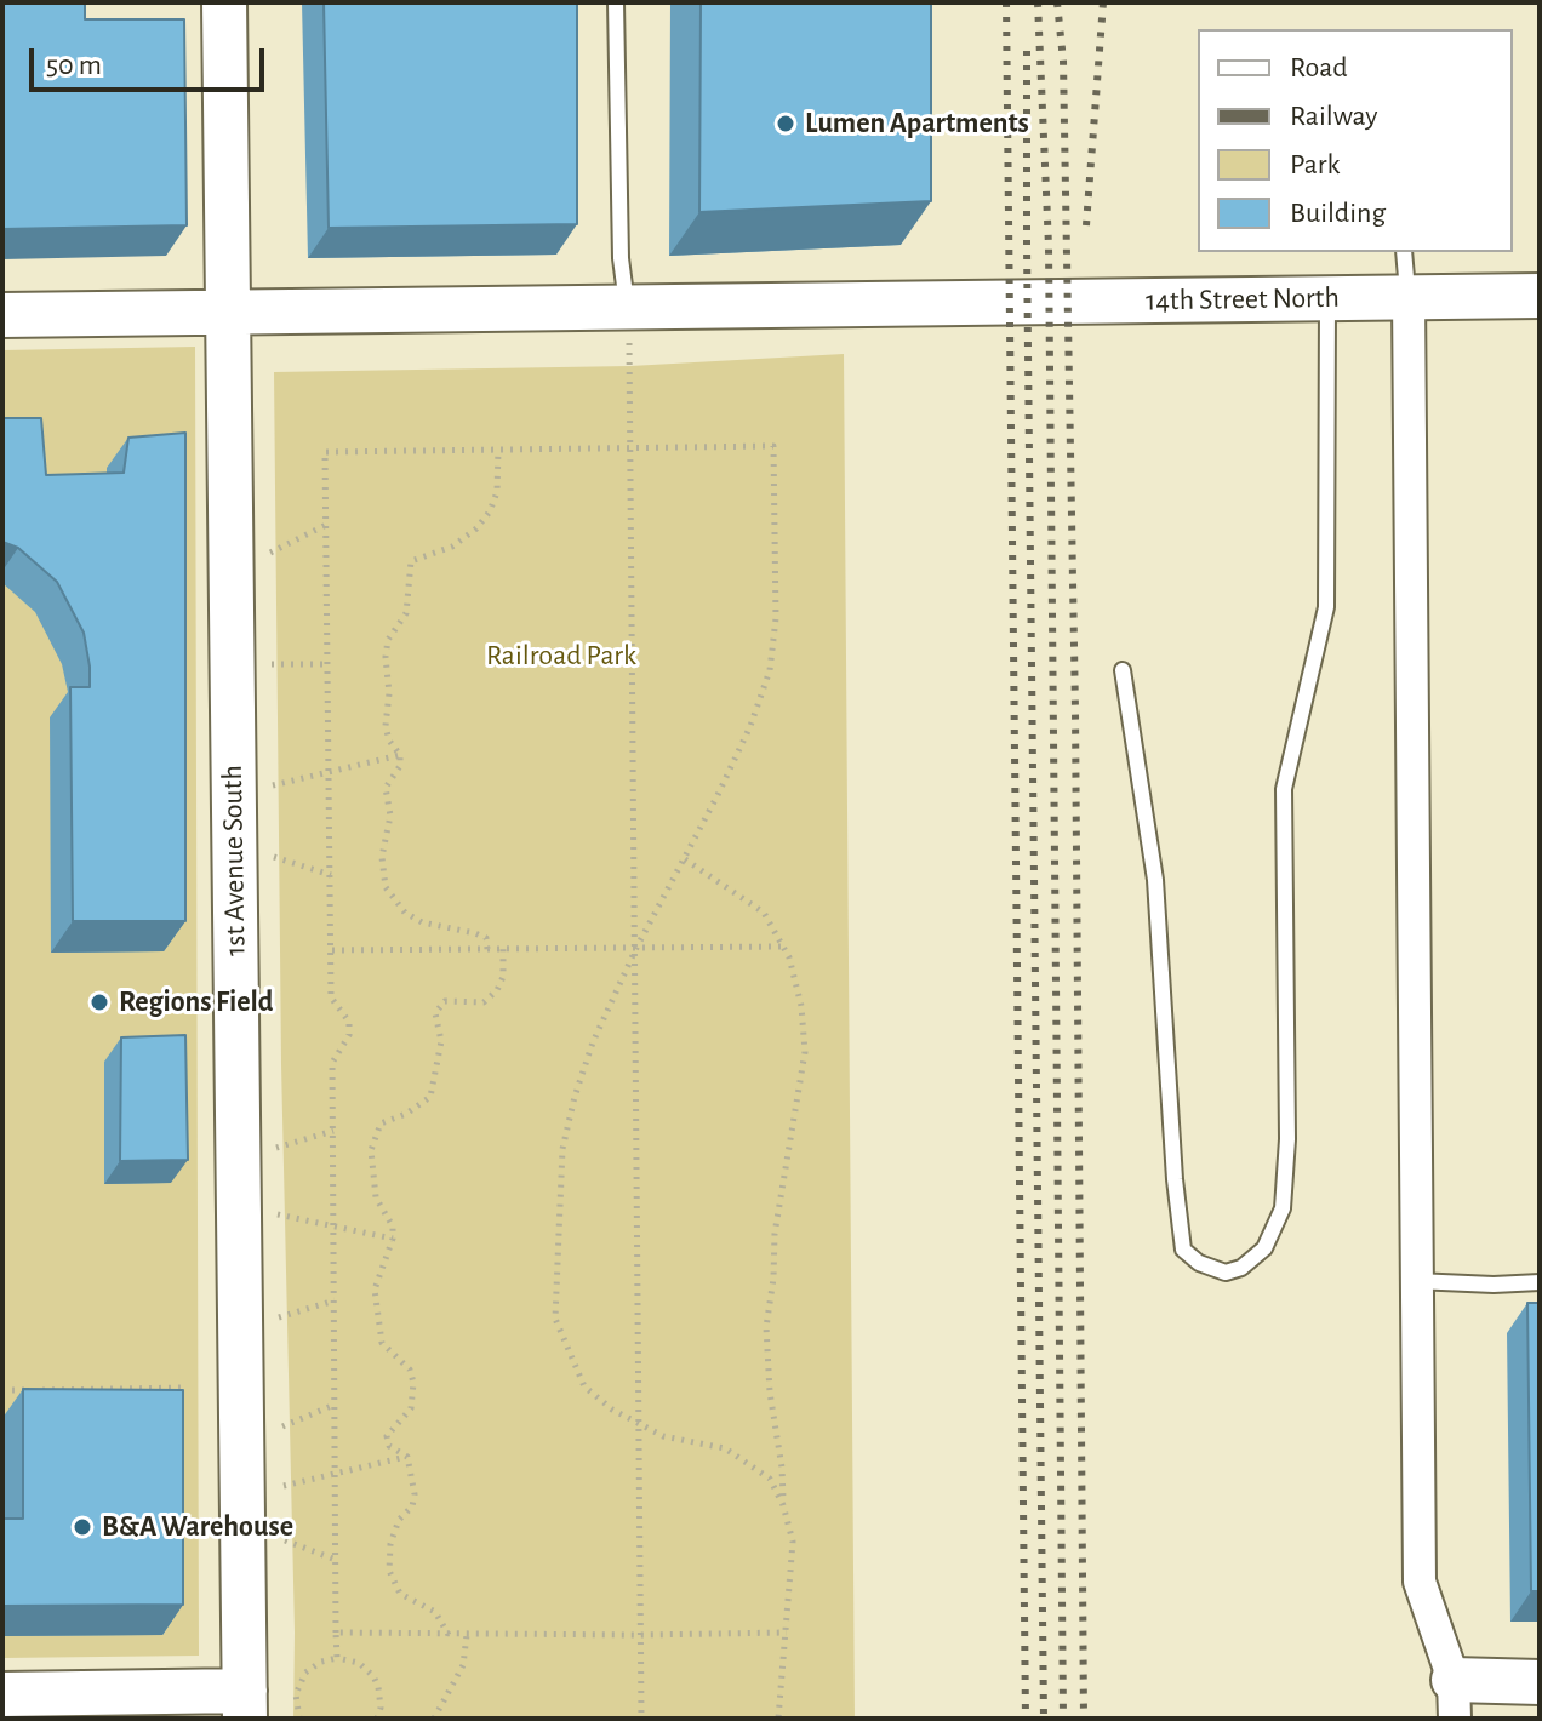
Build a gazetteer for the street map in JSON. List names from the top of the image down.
{
  "streets": {
    "street": ["14th Street North", "1st Avenue South"]
  },
  "crossings": [
    ["14th Street North", "1st Avenue South"]
  ],
  "parks": ["Railroad Park"],
  "places": ["Lumen Apartments", "Regions Field", "B&A Warehouse"],
  "legend": [
    "Road",
    "Railway",
    "Park",
    "Building"
  ],
  "scale_bar": "50 m"
}
